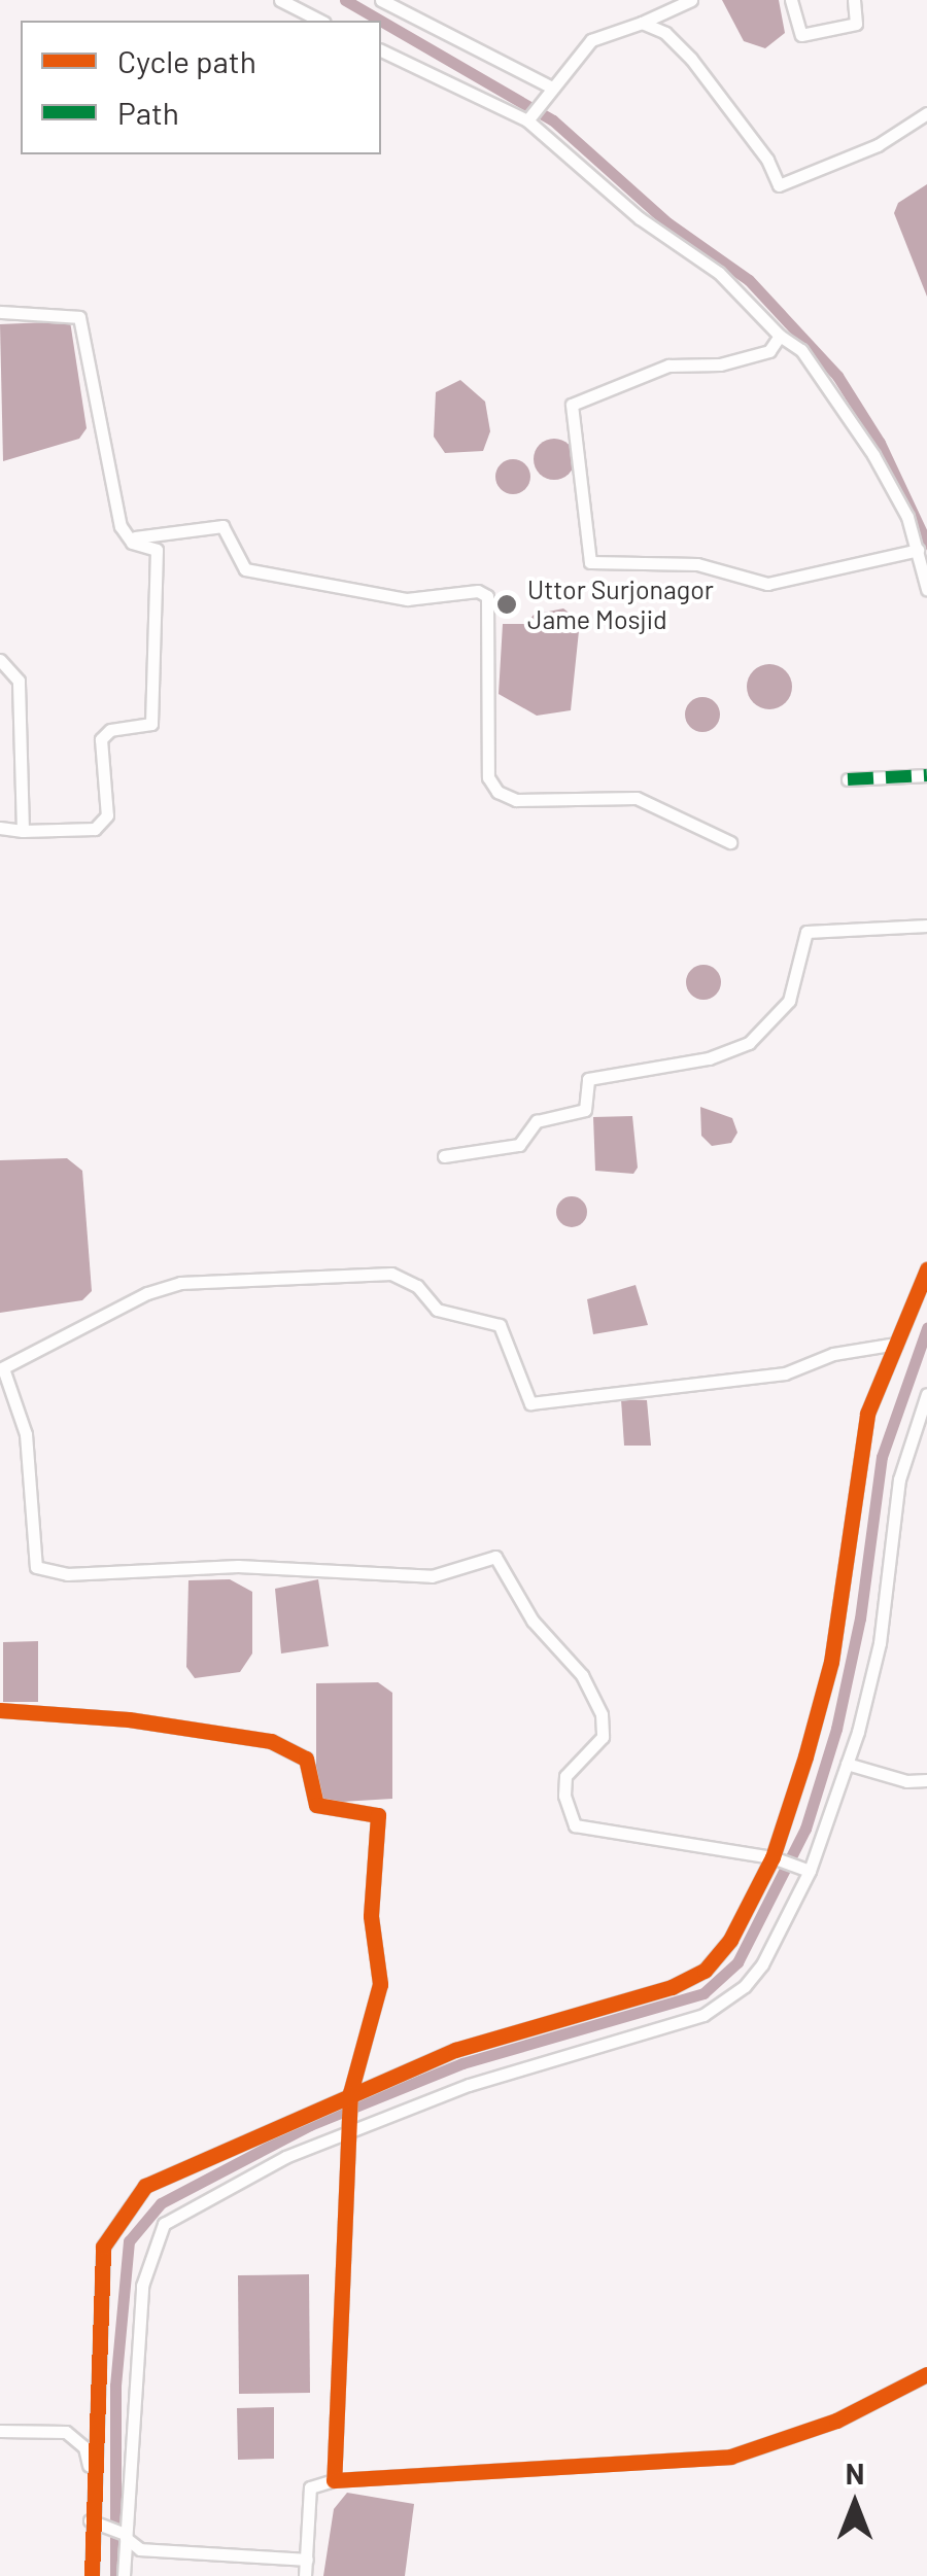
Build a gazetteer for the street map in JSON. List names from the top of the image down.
{
  "places": ["Uttor Surjonagor Jame Mosjid"],
  "legend": ["Cycle path", "Path"],
  "north": "top"
}
